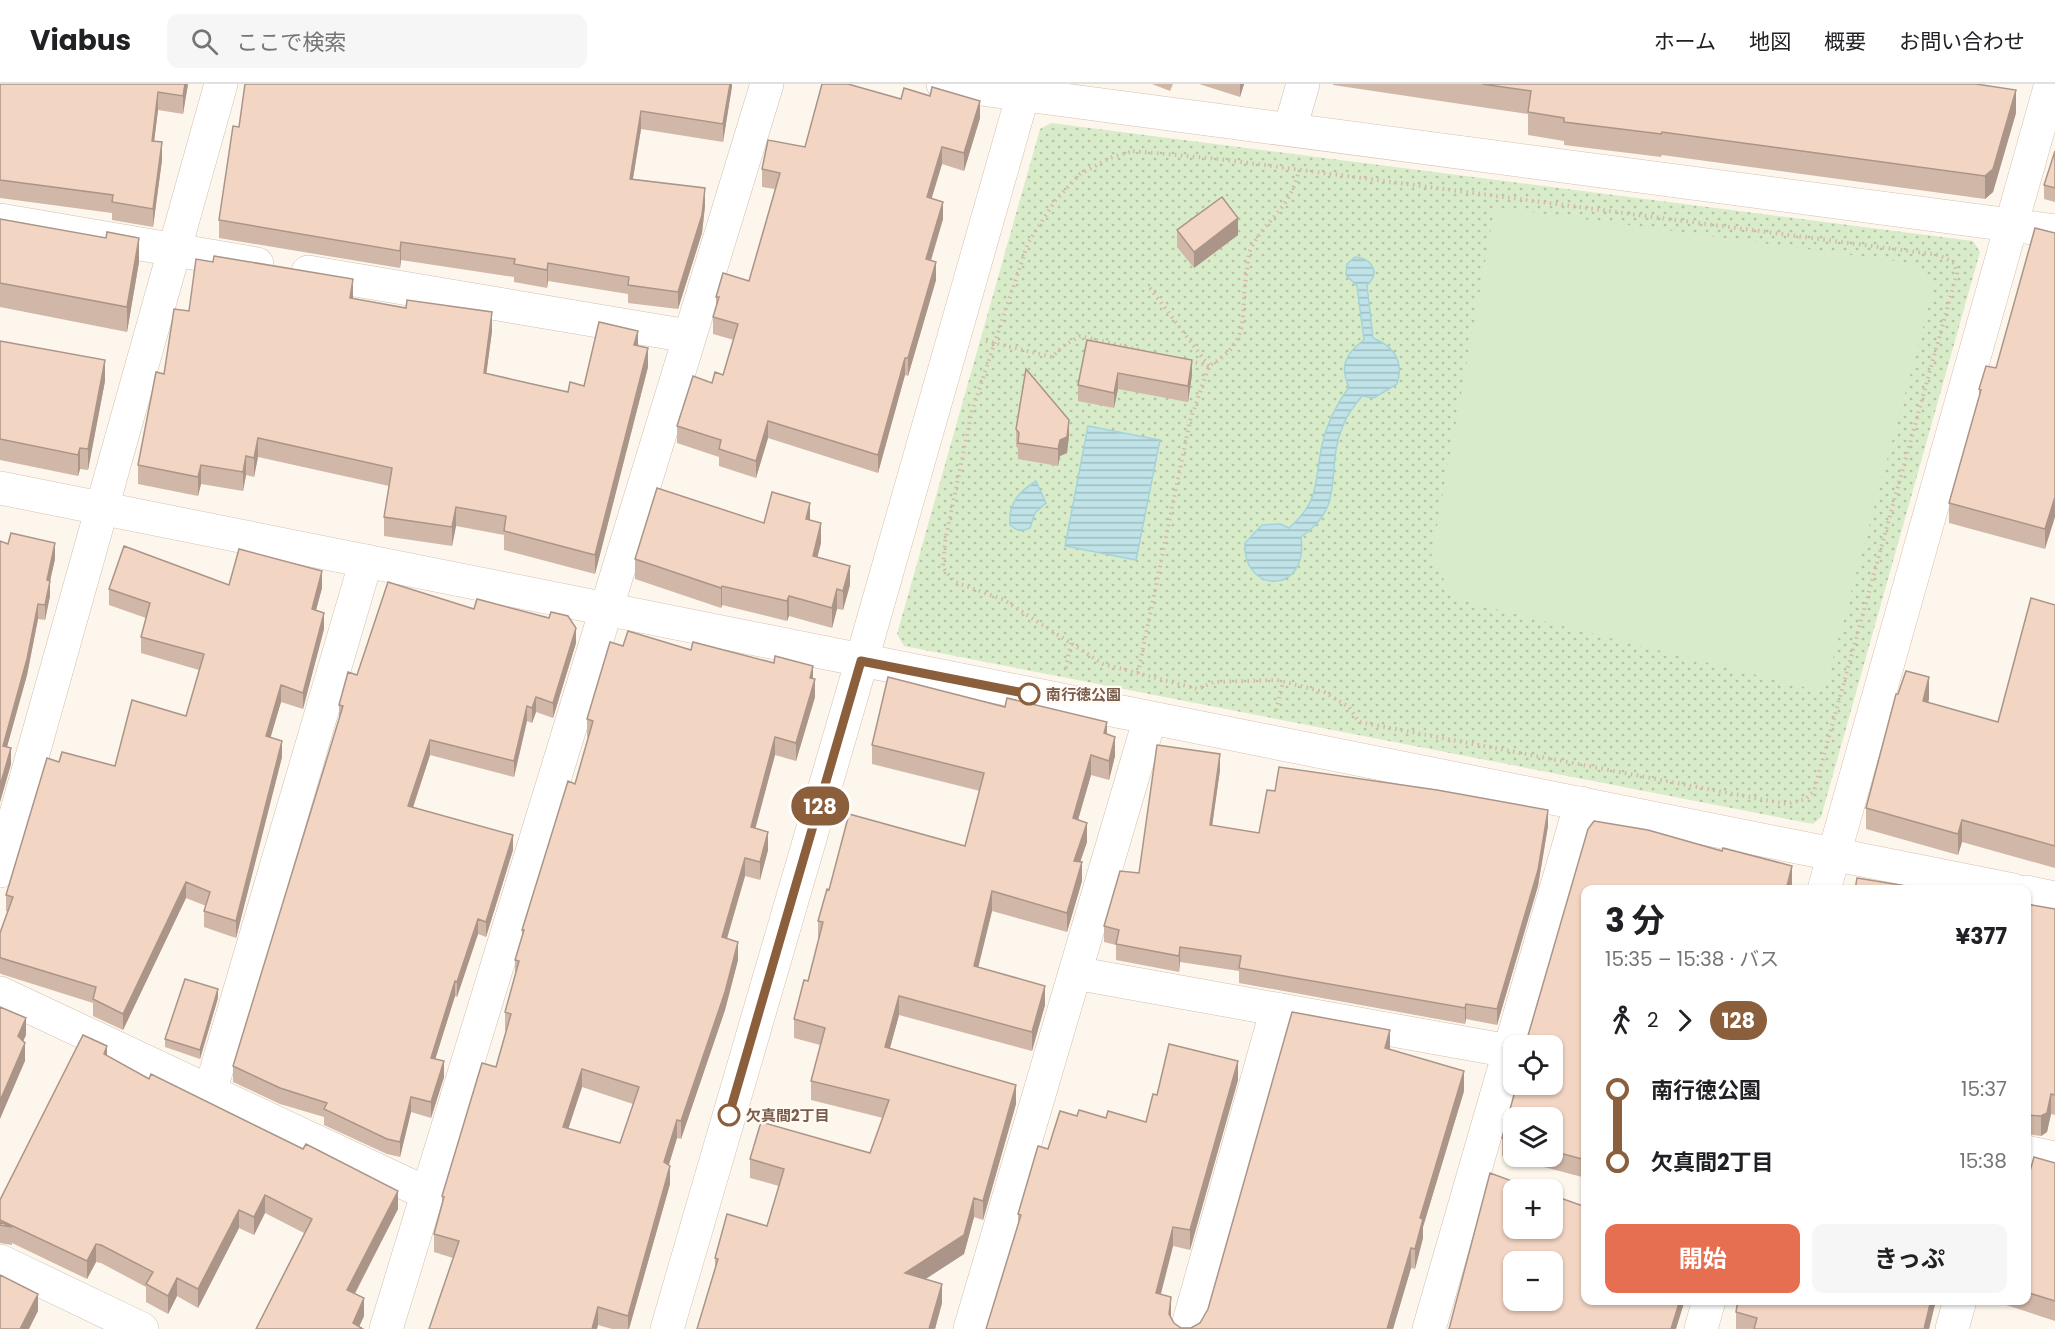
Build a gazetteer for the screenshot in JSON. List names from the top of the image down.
{
  "places": ["南行徳公園", "欠真間2丁目"],
  "lines": ["bus line 128"],
  "page": {
    "header": "Viabus",
    "search": "ここで検索",
    "nav": [
      "ホーム",
      "地図",
      "概要",
      "お問い合わせ"
    ],
    "on_map": "128",
    "heading": ["3 分", "15:35 – 15:38 · バス", "¥377"],
    "legs": ["2", "128"],
    "map_buttons": ["+", "−"],
    "list": [
      {
        "name": "南行徳公園",
        "value": "15:37"
      },
      {
        "name": "欠真間2丁目",
        "value": "15:38"
      }
    ],
    "buttons": ["開始", "きっぷ"]
  }
}
